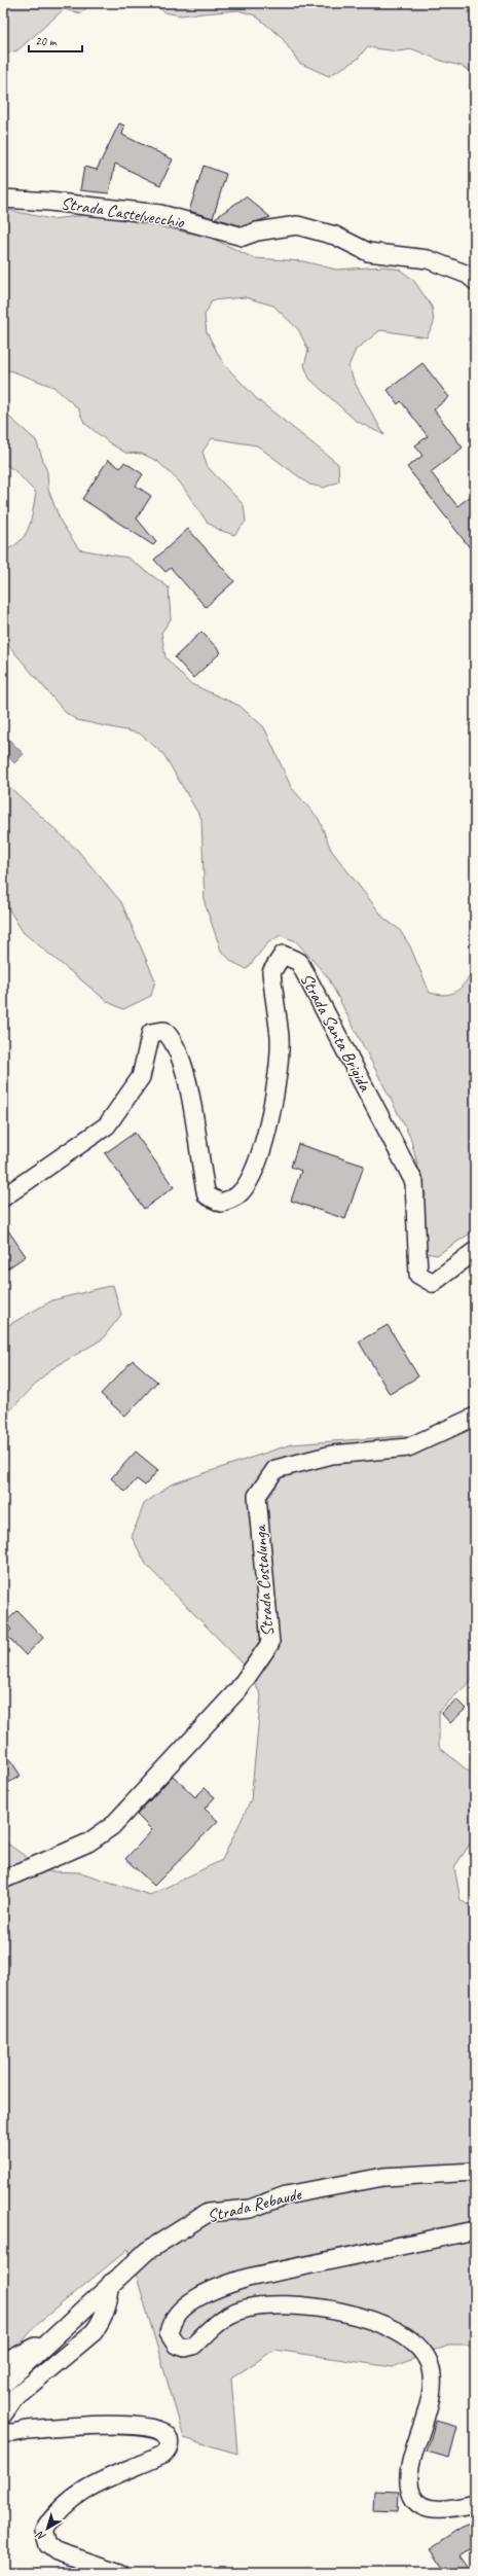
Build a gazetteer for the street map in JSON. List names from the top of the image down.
{
  "streets": {
    "street": [
      "Strada Castelvecchio",
      "Strada Santa Brigida",
      "Strada Costalunga",
      "Strada Rebaude"
    ]
  },
  "scale_bar": "20 m",
  "north": "bottom left"
}
